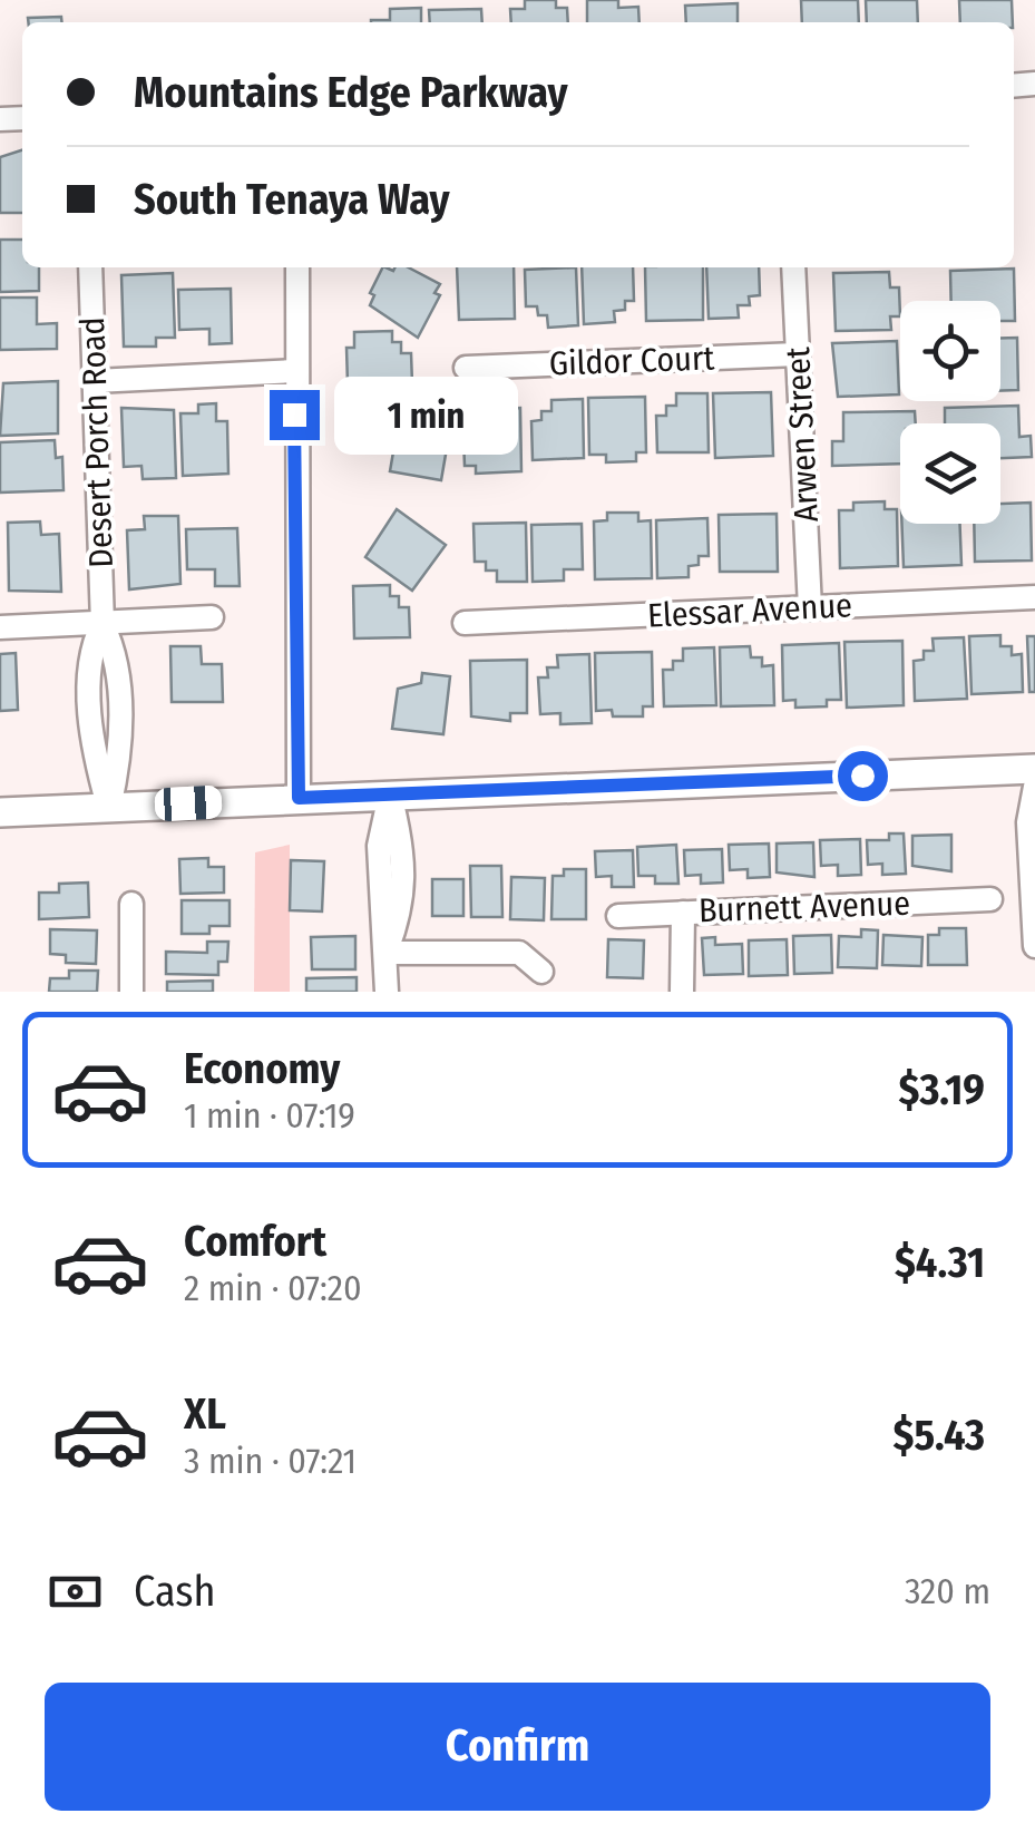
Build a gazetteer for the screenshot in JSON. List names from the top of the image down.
{
  "streets": {
    "street": [
      "Gildor Court",
      "Arwen Street",
      "Desert Porch Road",
      "Elessar Avenue",
      "Burnett Avenue"
    ]
  },
  "crossings": [
    ["Gildor Court", "Arwen Street"],
    ["Arwen Street", "Elessar Avenue"]
  ],
  "page": {
    "banner": ["Mountains Edge Parkway", "South Tenaya Way"],
    "bubble": "1 min",
    "list": [
      {
        "name": "Economy",
        "note": "1 min · 07:19",
        "value": "$3.19"
      },
      {
        "name": "Comfort",
        "note": "2 min · 07:20",
        "value": "$4.31"
      },
      {
        "name": "XL",
        "note": "3 min · 07:21",
        "value": "$5.43"
      }
    ],
    "pay": ["Cash", "320 m"],
    "buttons": "Confirm"
  }
}
